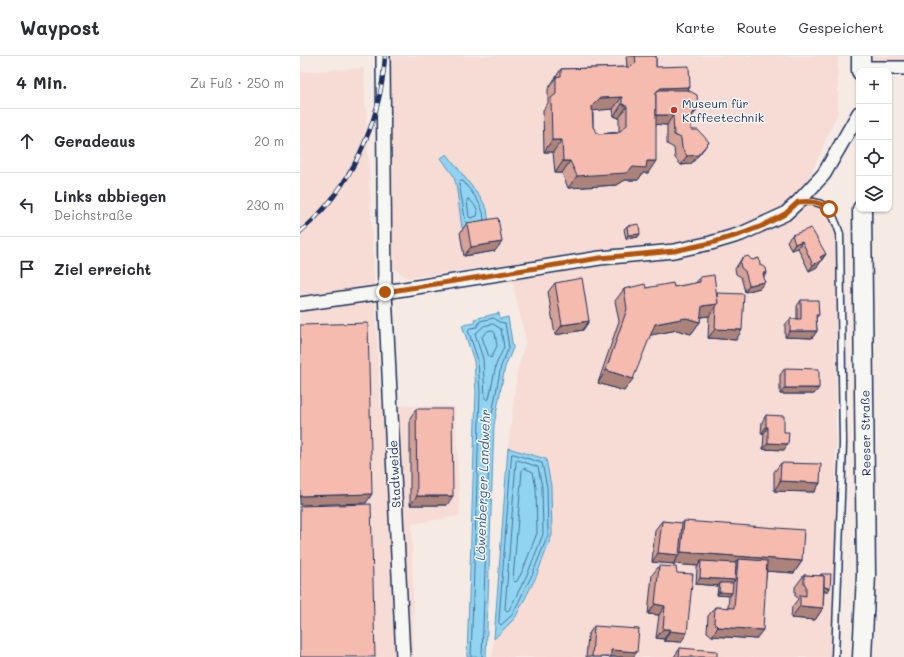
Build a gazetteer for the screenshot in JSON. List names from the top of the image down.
{
  "streets": {
    "main road": ["Reeser Straße"],
    "street": ["Stadtweide"]
  },
  "water": ["Löwenberger Landwehr"],
  "places": ["Museum für Kaffeetechnik"],
  "page": {
    "header": "Waypost",
    "nav": ["Karte", "Route", "Gespeichert"],
    "heading": ["4 Min.", "Zu Fuß · 250 m"],
    "map_buttons": ["+", "−"],
    "list": [
      ["Geradeaus", "20 m"],
      ["Links abbiegen", "Deichstraße", "230 m"],
      "Ziel erreicht"
    ]
  }
}
